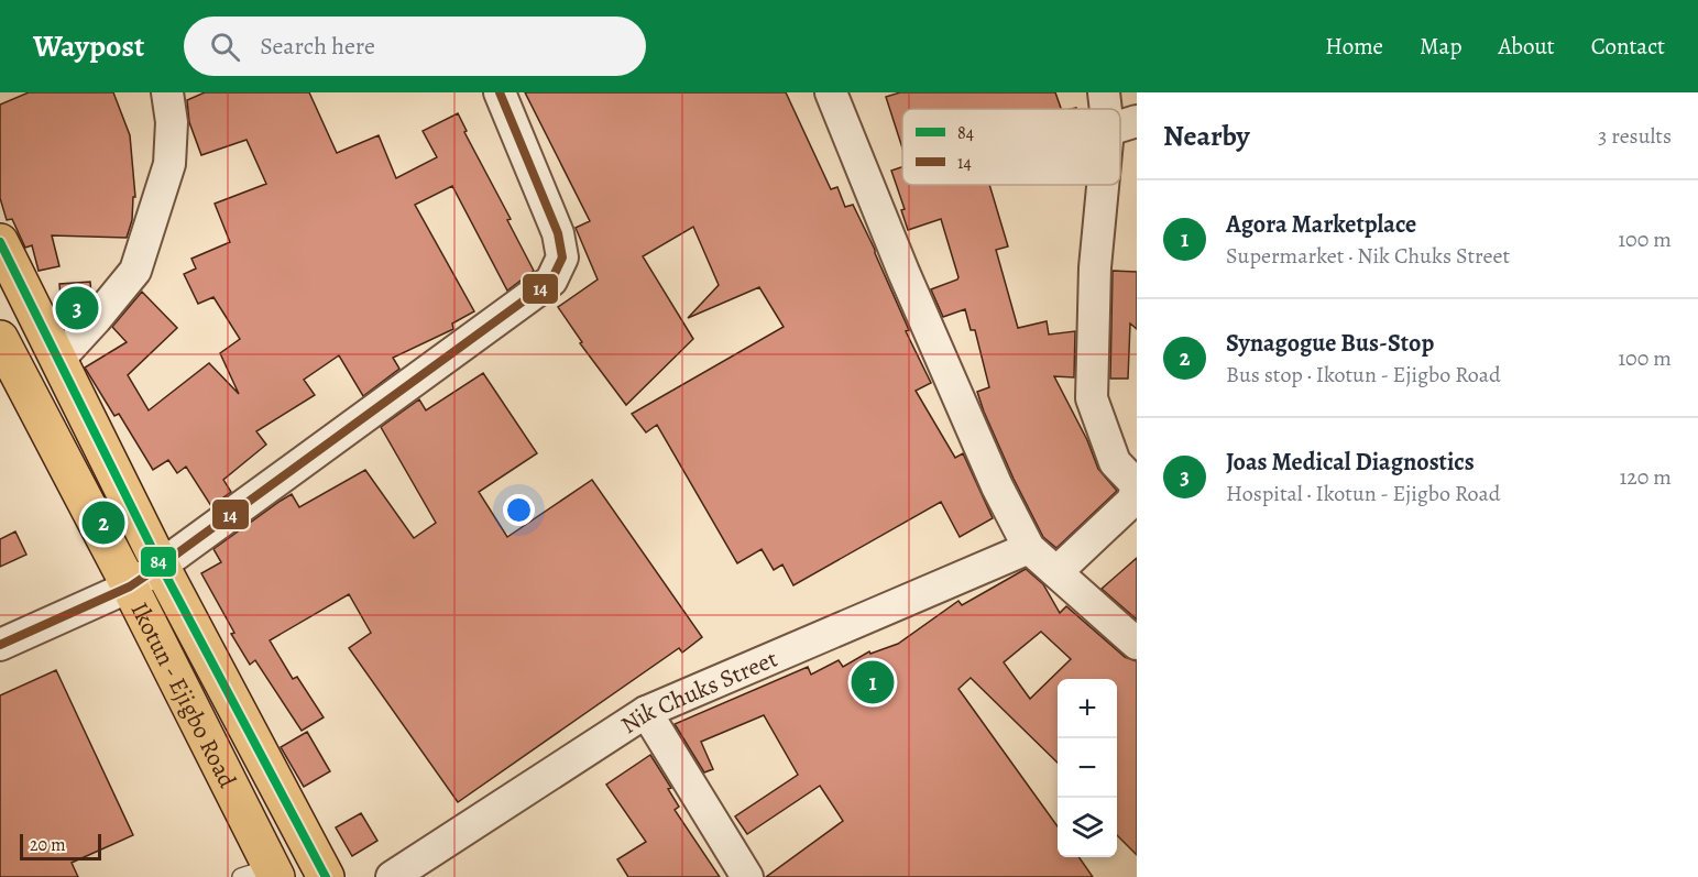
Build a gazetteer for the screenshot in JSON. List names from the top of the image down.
{
  "streets": {
    "main road": ["Ikotun - Ejigbo Road"],
    "street": ["Nik Chuks Street"]
  },
  "lines": ["transit line 14", "transit line 84"],
  "legend": ["84", "14"],
  "scale_bar": "20 m",
  "page": {
    "header": "Waypost",
    "search": "Search here",
    "nav": [
      "Home",
      "Map",
      "About",
      "Contact"
    ],
    "heading": ["Nearby", "3 results"],
    "list": [
      {
        "mark": "1",
        "name": "Agora Marketplace",
        "note": "Supermarket · Nik Chuks Street",
        "value": "100 m"
      },
      {
        "mark": "2",
        "name": "Synagogue Bus-Stop",
        "note": "Bus stop · Ikotun - Ejigbo Road",
        "value": "100 m"
      },
      {
        "mark": "3",
        "name": "Joas Medical Diagnostics",
        "note": "Hospital · Ikotun - Ejigbo Road",
        "value": "120 m"
      }
    ],
    "pins": ["3", "2", "1"],
    "map_buttons": ["+", "−"],
    "scale": "20 m"
  }
}
